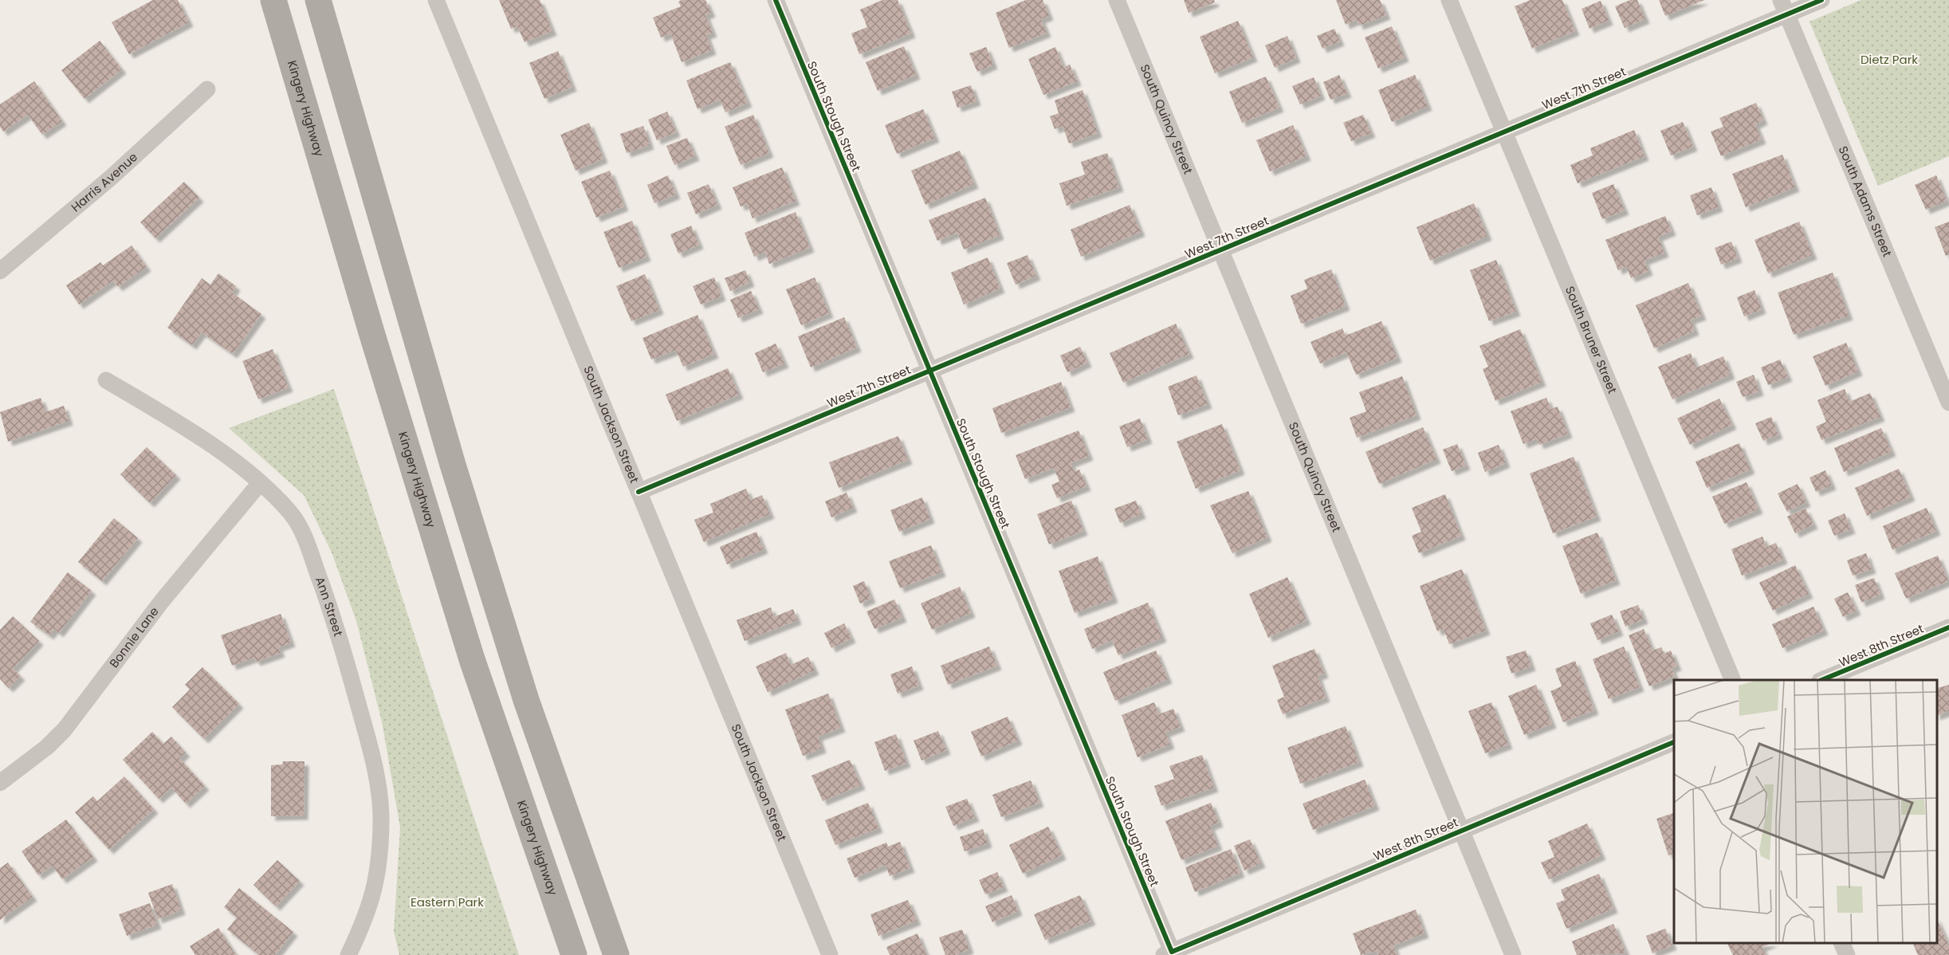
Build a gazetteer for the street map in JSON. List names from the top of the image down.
{
  "streets": {
    "highway": ["Kingery Highway"],
    "street": [
      "West 7th Street",
      "South Stough Street",
      "South Quincy Street",
      "Harris Avenue",
      "South Adams Street",
      "South Bruner Street",
      "South Jackson Street",
      "Ann Street",
      "Bonnie Lane",
      "West 8th Street"
    ]
  },
  "crossings": [
    ["West 7th Street", "South Stough Street"],
    ["West 7th Street", "South Quincy Street"],
    ["West 7th Street", "South Adams Street"],
    ["West 7th Street", "South Bruner Street"],
    ["West 7th Street", "South Jackson Street"],
    ["South Stough Street", "West 8th Street"],
    ["South Quincy Street", "West 8th Street"],
    ["Ann Street", "Bonnie Lane"]
  ],
  "parks": ["Dietz Park", "Eastern Park"]
}
